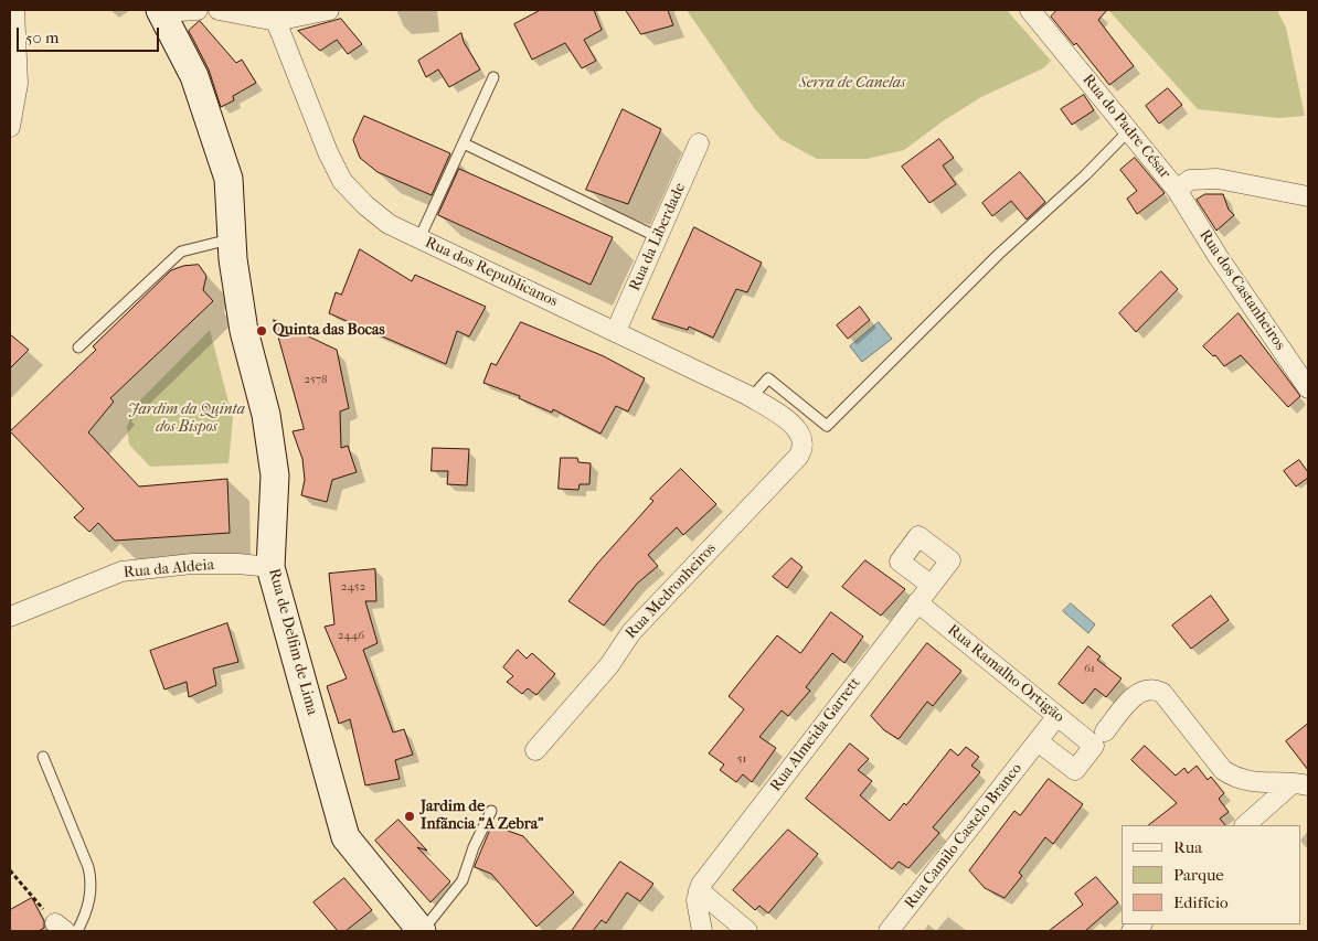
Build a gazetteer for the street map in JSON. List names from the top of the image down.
{
  "streets": {
    "main road": ["Rua de Delfim de Lima"],
    "street": [
      "Rua do Padre César",
      "Rua da Liberdade",
      "Rua dos Republicanos",
      "Rua dos Castanheiros",
      "Rua da Aldeia",
      "Rua Medronheiros",
      "Rua Ramalho Ortigão",
      "Rua Almeida Garrett",
      "Rua Camilo Castelo Branco"
    ]
  },
  "crossings": [
    ["Rua do Padre César", "Rua dos Castanheiros"],
    ["Rua da Liberdade", "Rua dos Republicanos"],
    ["Rua dos Republicanos", "Rua Medronheiros"],
    ["Rua da Aldeia", "Rua de Delfim de Lima"],
    ["Rua Ramalho Ortigão", "Rua Almeida Garrett"],
    ["Rua Ramalho Ortigão", "Rua Camilo Castelo Branco"]
  ],
  "parks": ["Serra de Canelas", "Jardim da Quinta dos Bispos"],
  "places": ["Quinta das Bocas", "Jardim de Infãncia \"A Zebra\""],
  "house_numbers": [
    "2578",
    "2452",
    "2446",
    "61",
    "51"
  ],
  "legend": ["Rua", "Parque", "Edifício"],
  "scale_bar": "50 m"
}
